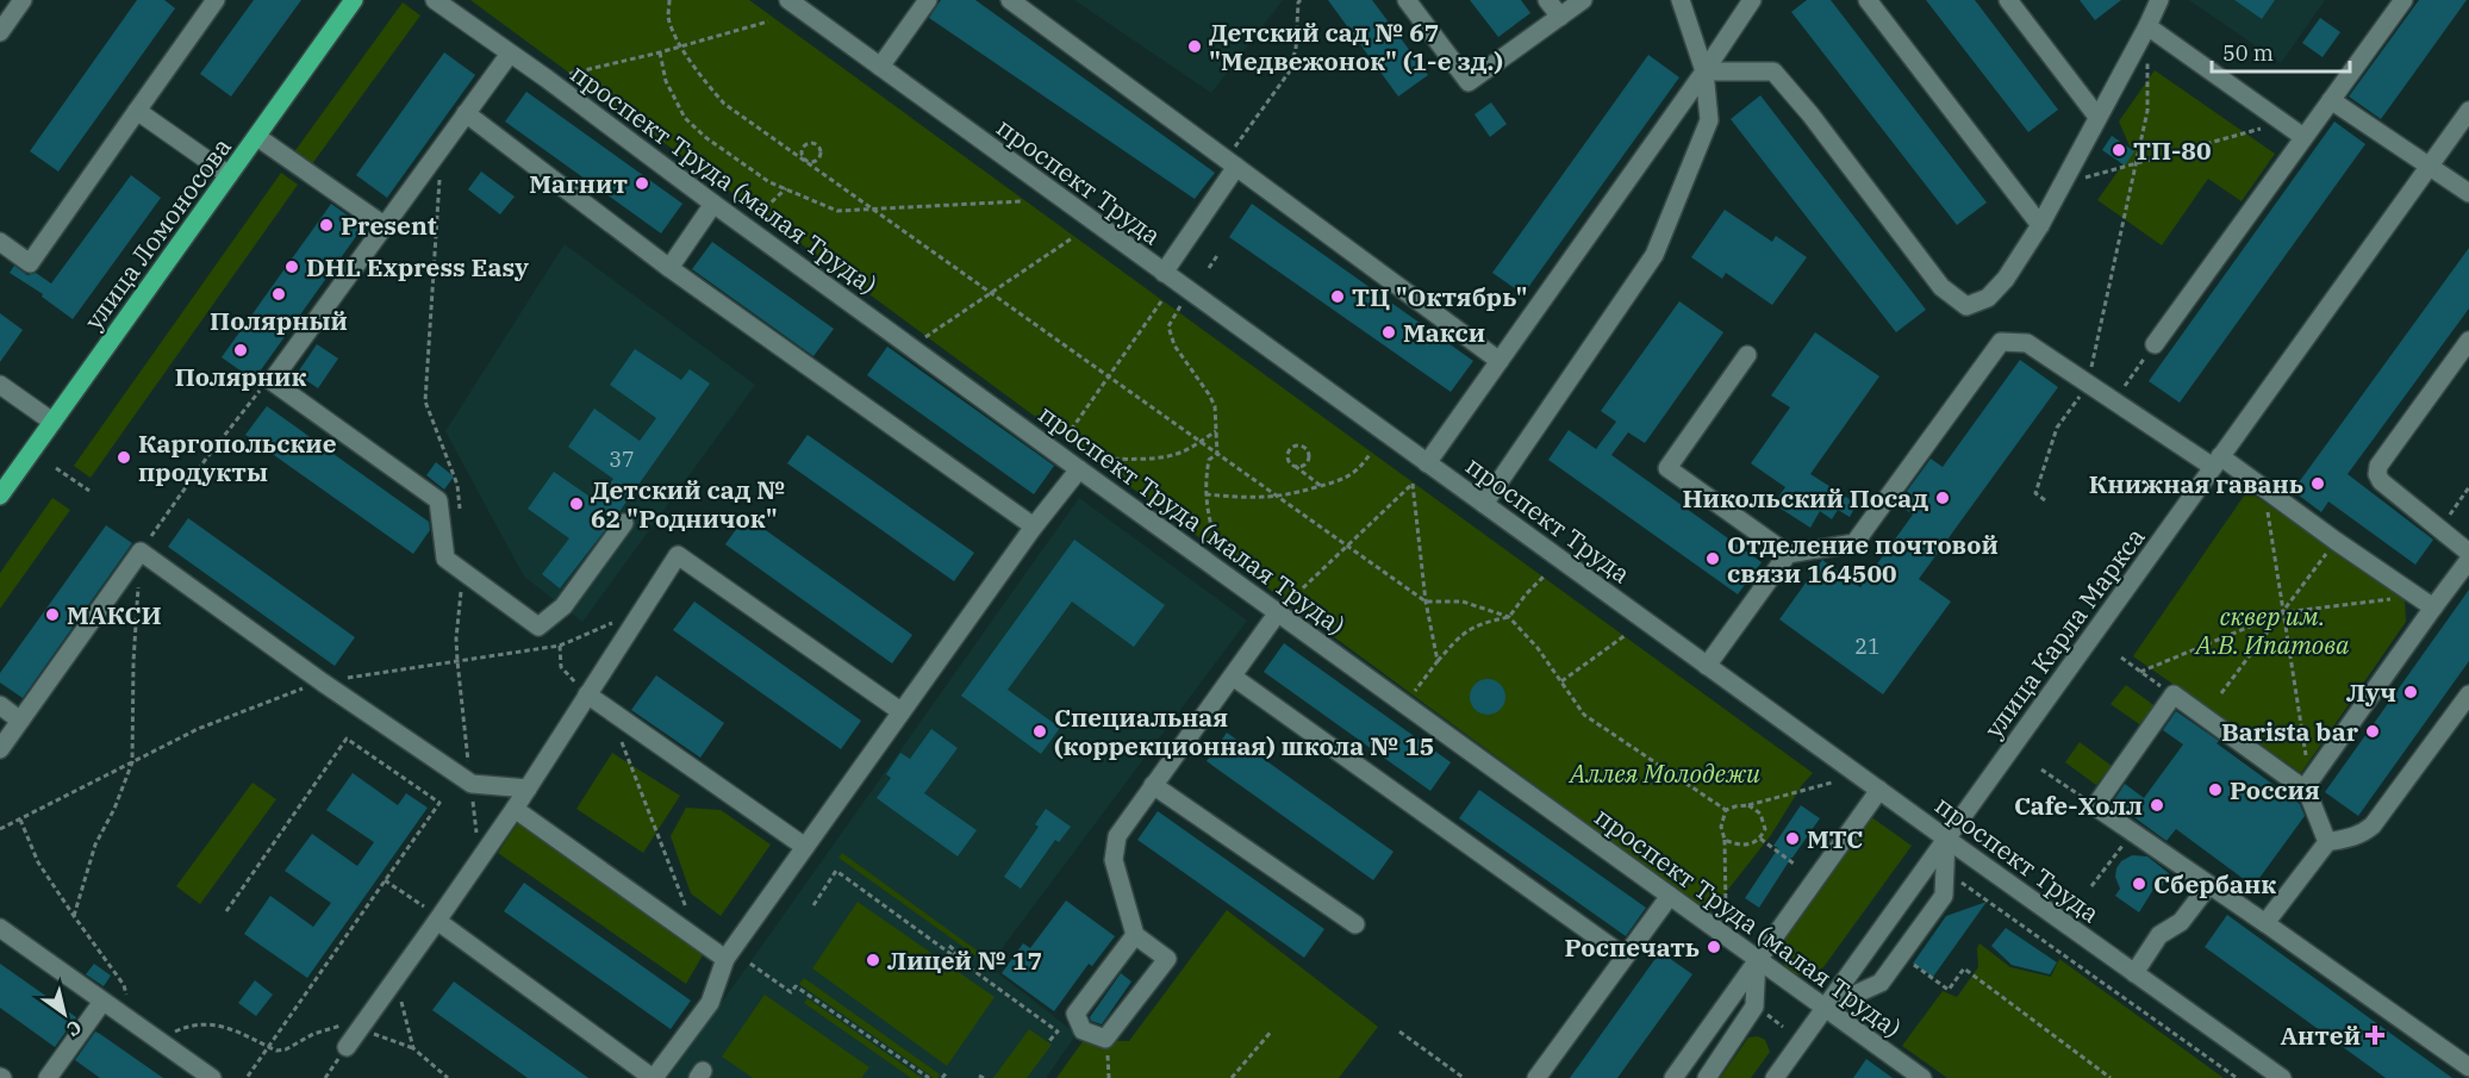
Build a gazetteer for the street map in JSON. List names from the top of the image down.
{
  "streets": {
    "main road": ["улица Ломоносова"],
    "street": ["проспект Труда (малая Труда)", "проспект Труда", "улица Карла Маркса"]
  },
  "crossings": [
    ["проспект Труда (малая Труда)", "улица Карла Маркса"],
    ["проспект Труда", "улица Карла Маркса"]
  ],
  "parks": ["сквер им. А.В. Ипатова", "Аллея Молодежи"],
  "places": {
    "other": [
      "Детский сад № 67 \"Медвежонок\" (1-е зд.)",
      "ТП-80",
      "Магнит",
      "Present",
      "DHL Express Easy",
      "Полярный",
      "ТЦ \"Октябрь\"",
      "Макси",
      "Полярник",
      "Каргопольские продукты",
      "Книжная гавань",
      "Никольский Посад",
      "Детский сад № 62 \"Родничок\"",
      "Отделение почтовой связи 164500",
      "МАКСИ",
      "Луч",
      "Специальная (коррекционная) школа № 15",
      "Barista bar",
      "Россия",
      "Cafe-Холл",
      "МТС",
      "Сбербанк",
      "Роспечать",
      "Лицей № 17"
    ],
    "health": ["Антей"]
  },
  "house_numbers": ["37", "21"],
  "scale_bar": "50 m",
  "north": "bottom right"
}
